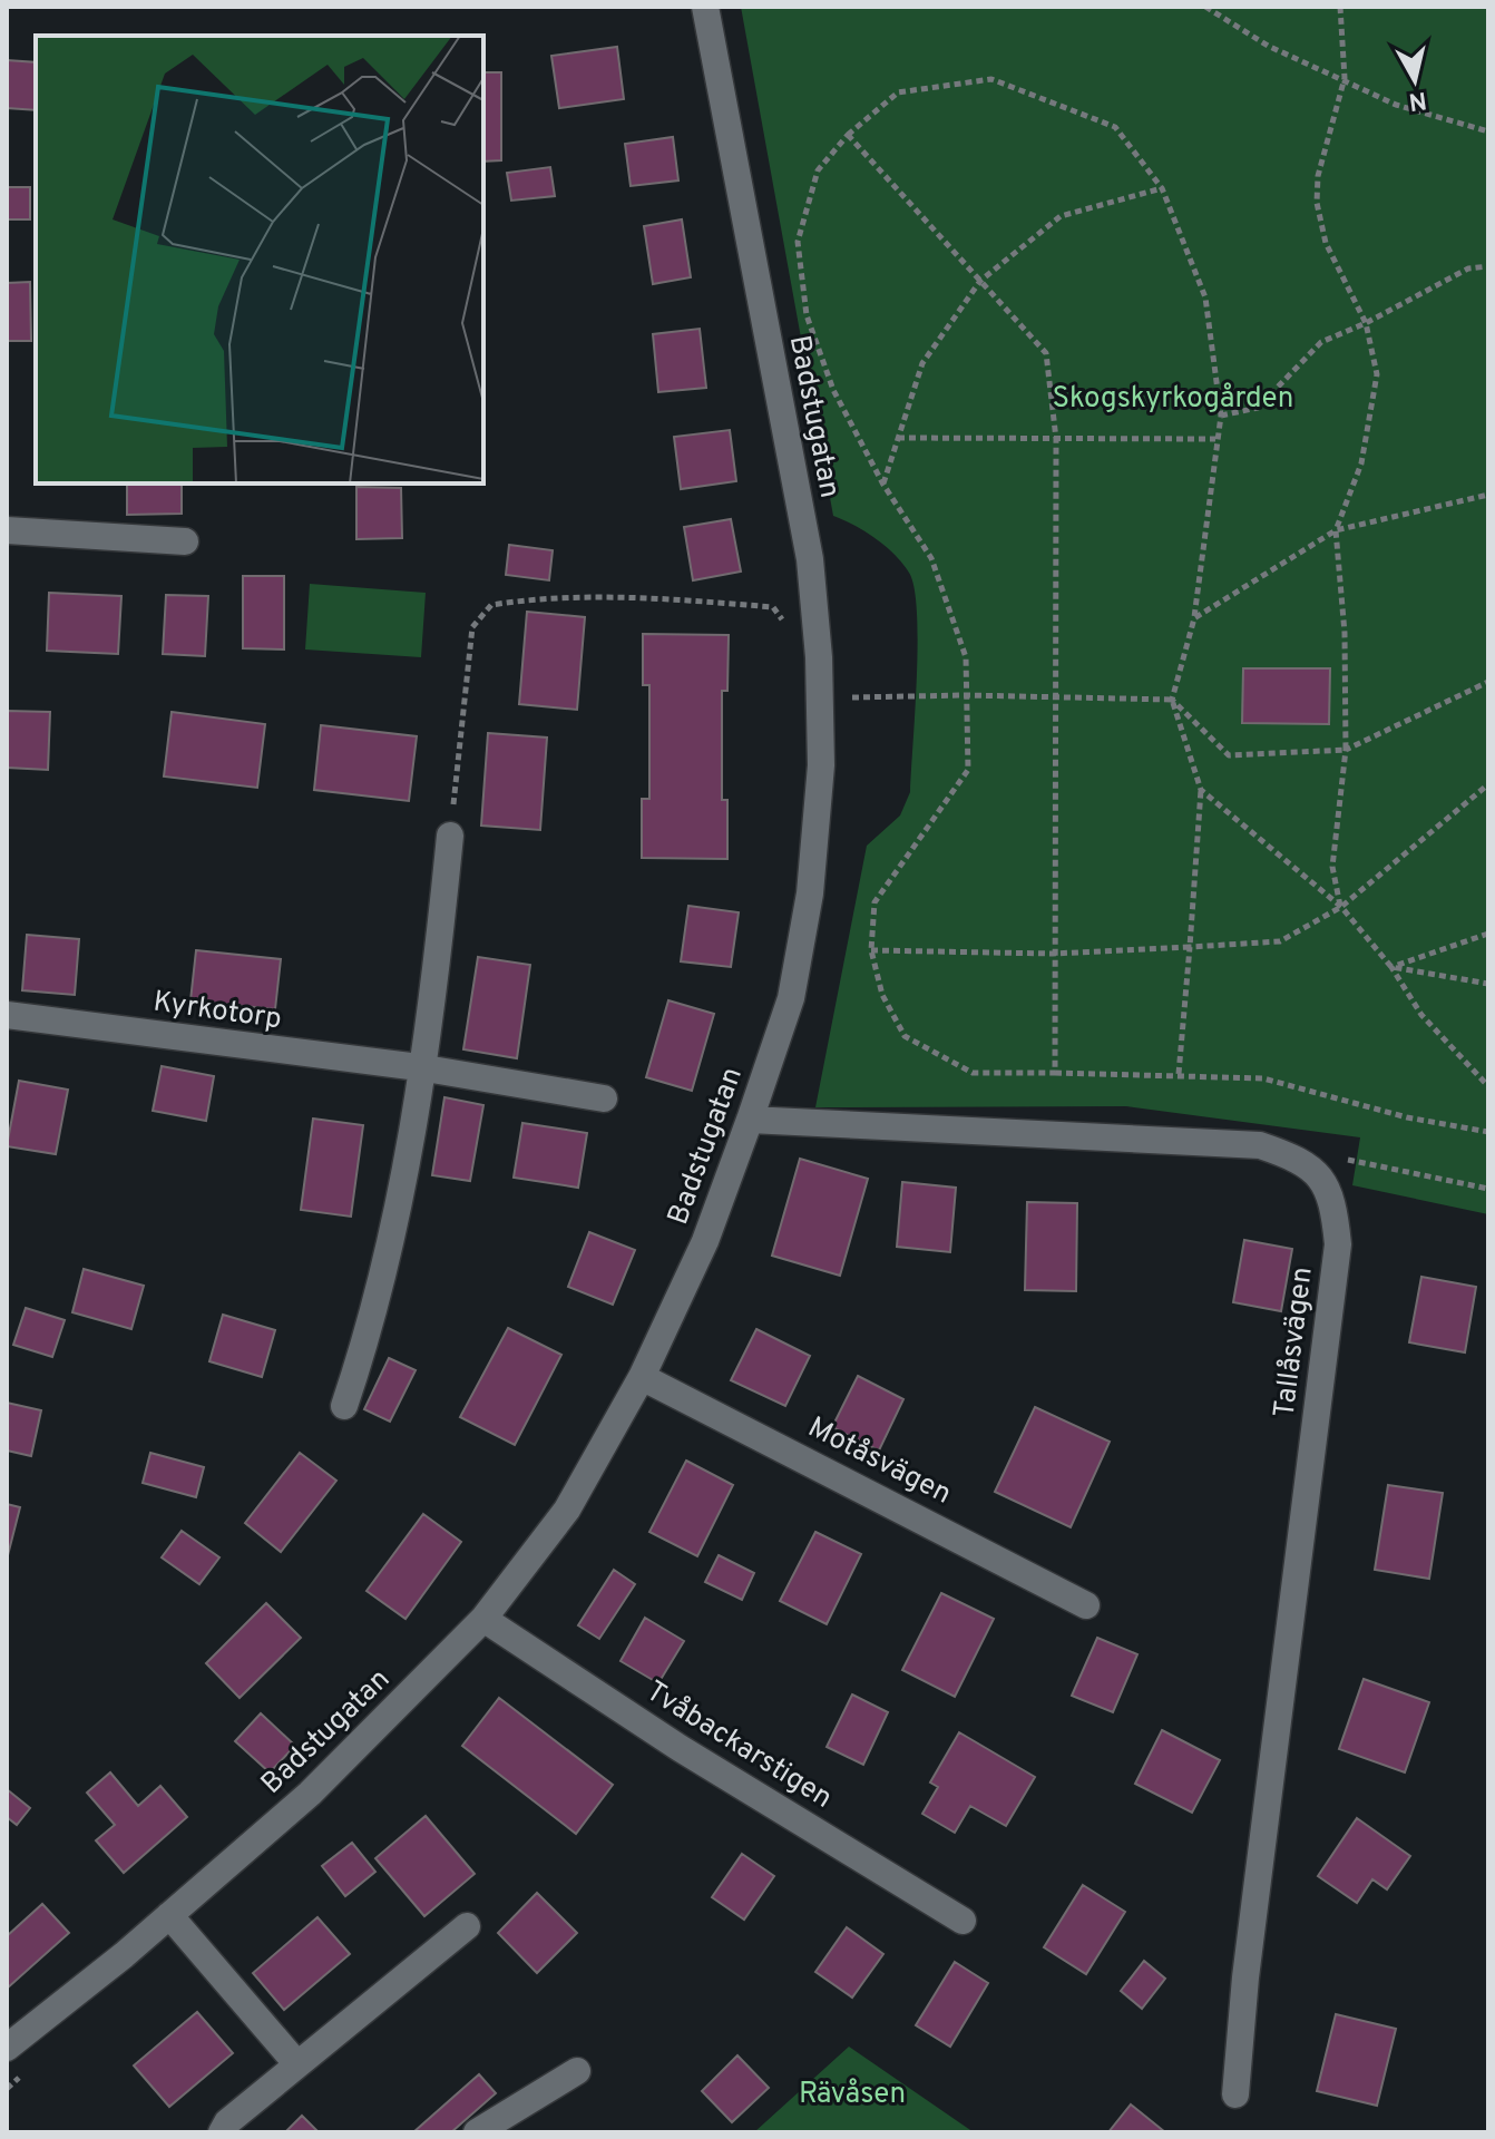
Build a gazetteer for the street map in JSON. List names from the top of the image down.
{
  "streets": {
    "street": [
      "Badstugatan",
      "Kyrkotorp",
      "Tallåsvägen",
      "Motåsvägen",
      "Tvåbackarstigen"
    ]
  },
  "crossings": [
    ["Badstugatan", "Motåsvägen"],
    ["Badstugatan", "Tvåbackarstigen"]
  ],
  "parks": ["Skogskyrkogården", "Rävåsen"],
  "north": "bottom"
}
